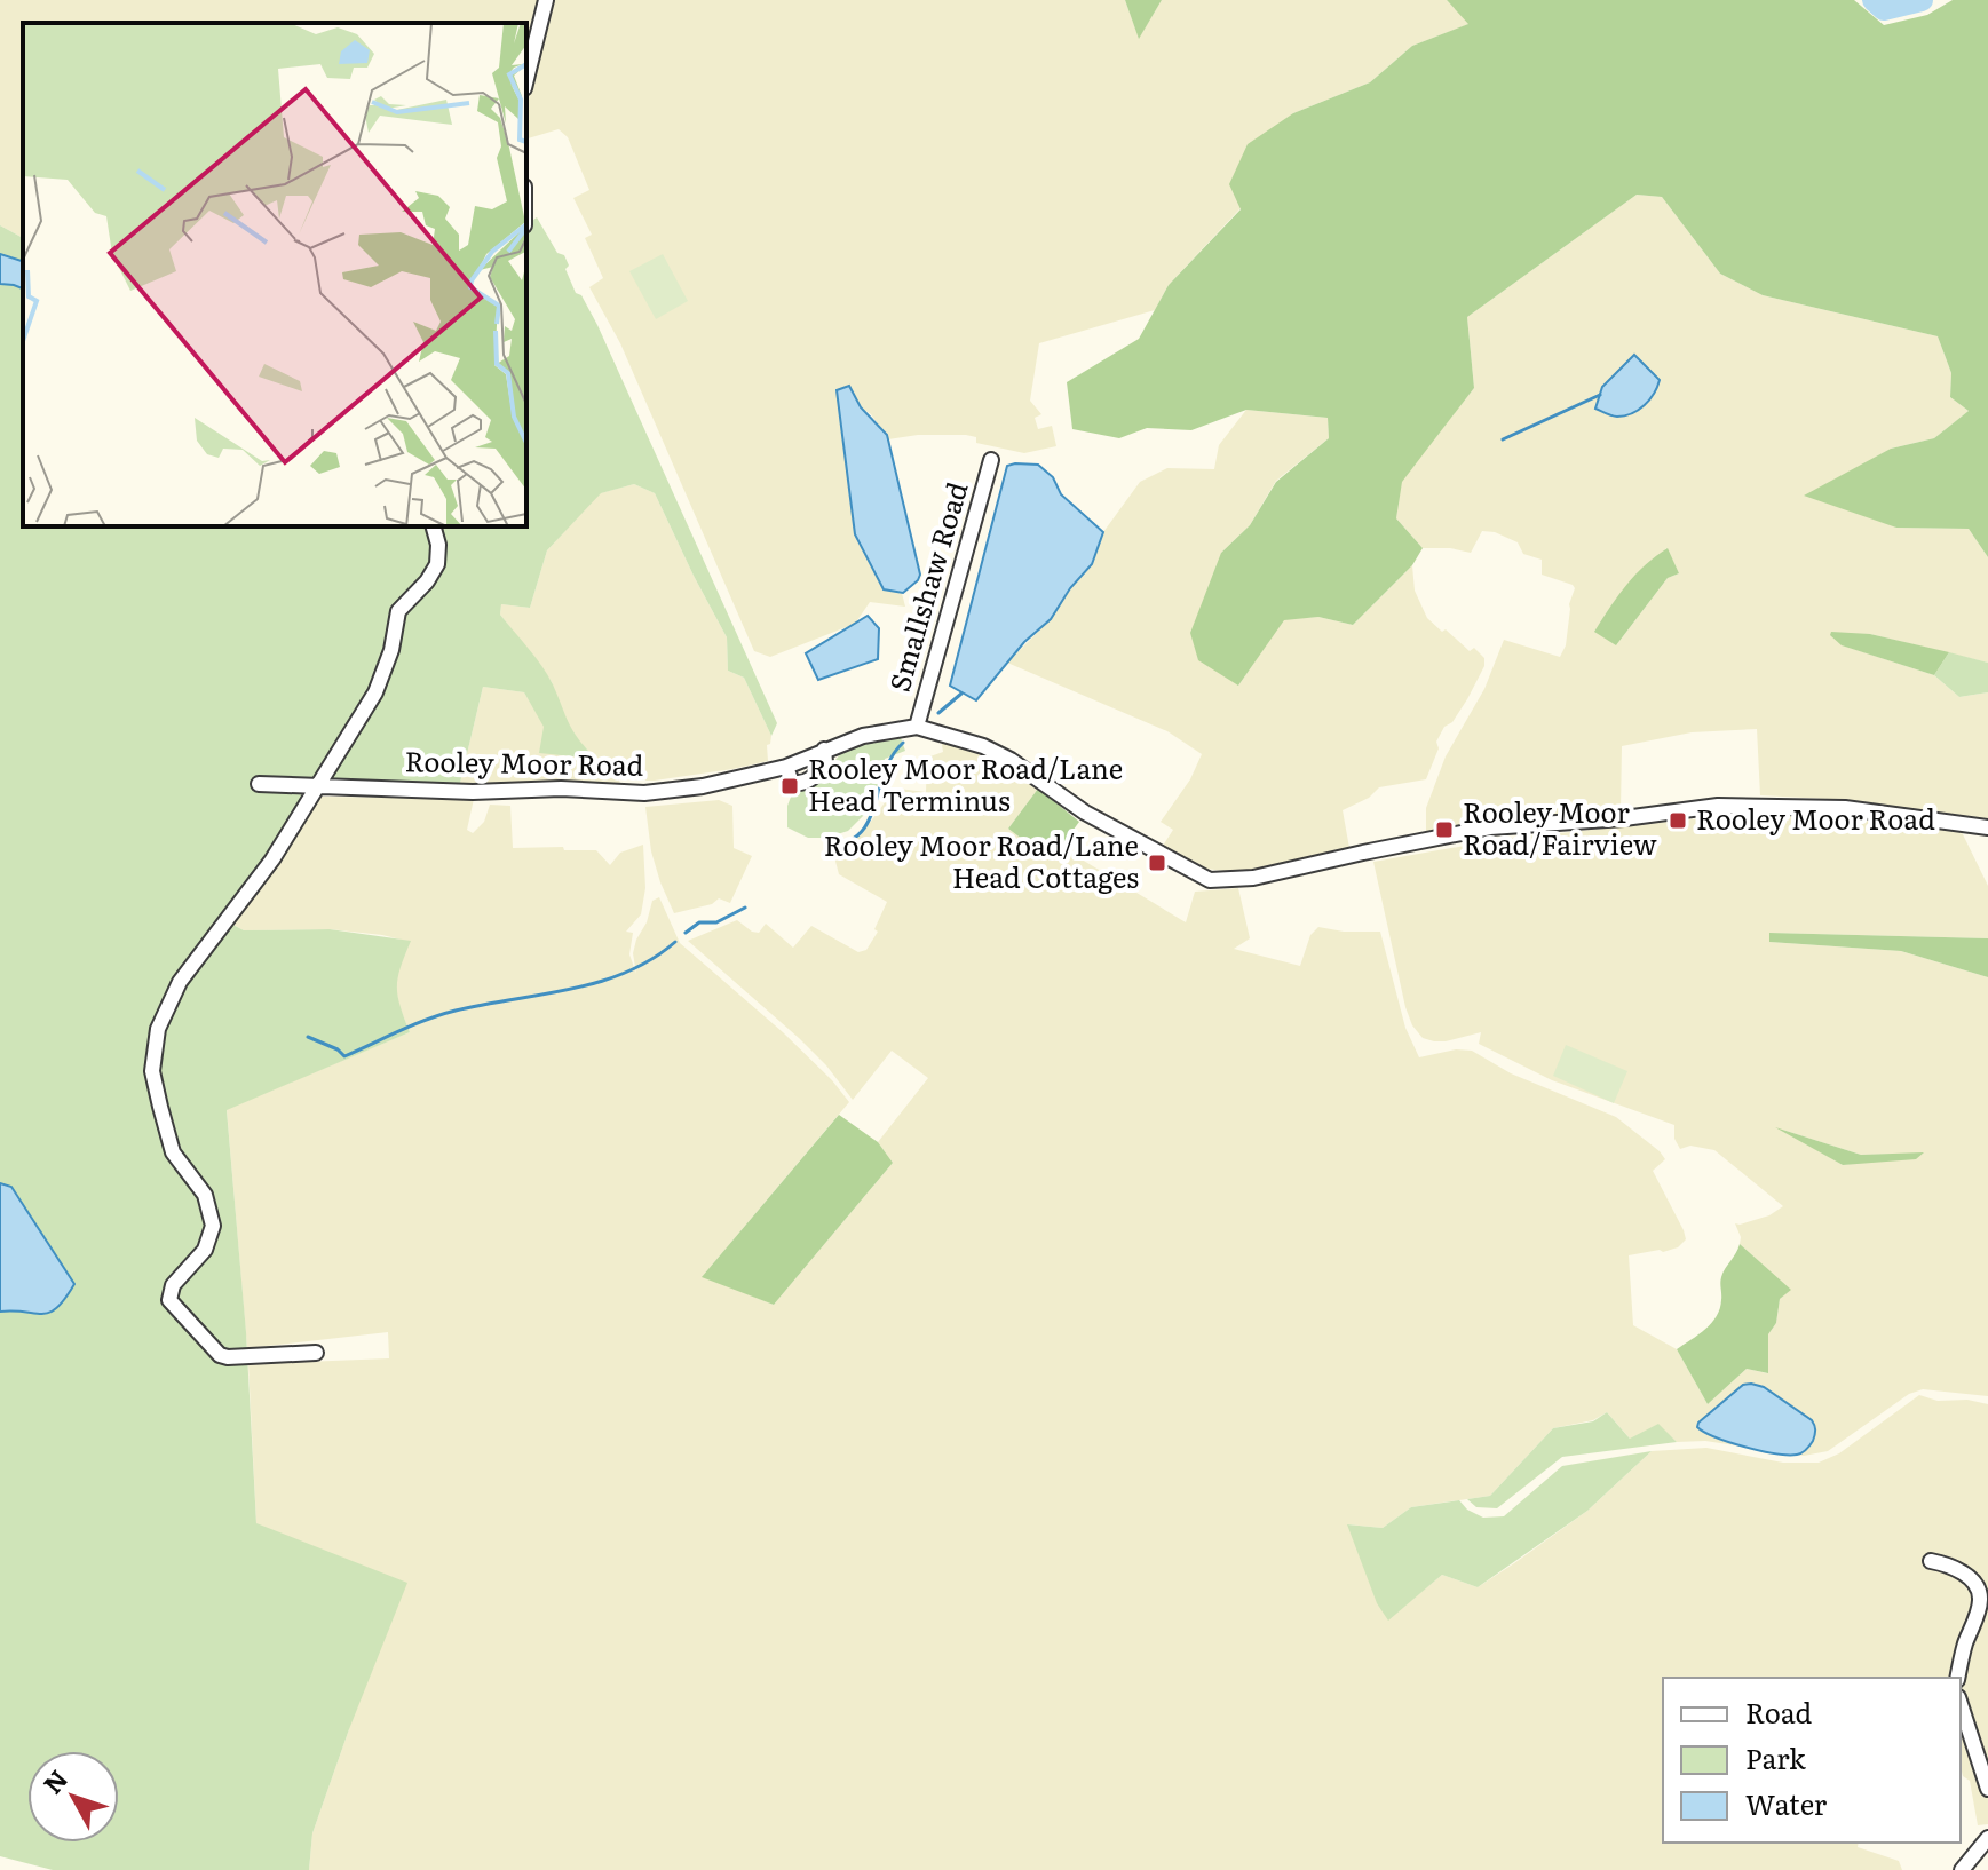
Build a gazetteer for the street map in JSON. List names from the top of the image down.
{
  "streets": {
    "street": ["Smallshaw Road", "Rooley Moor Road"]
  },
  "crossings": [
    ["Smallshaw Road", "Rooley Moor Road"]
  ],
  "places": {
    "transit": [
      "Rooley Moor Road/Lane Head Terminus",
      "Rooley Moor Road",
      "Rooley Moor Road/Fairview",
      "Rooley Moor Road/Lane Head Cottages"
    ]
  },
  "legend": ["Road", "Park", "Water"],
  "north": "top left"
}
